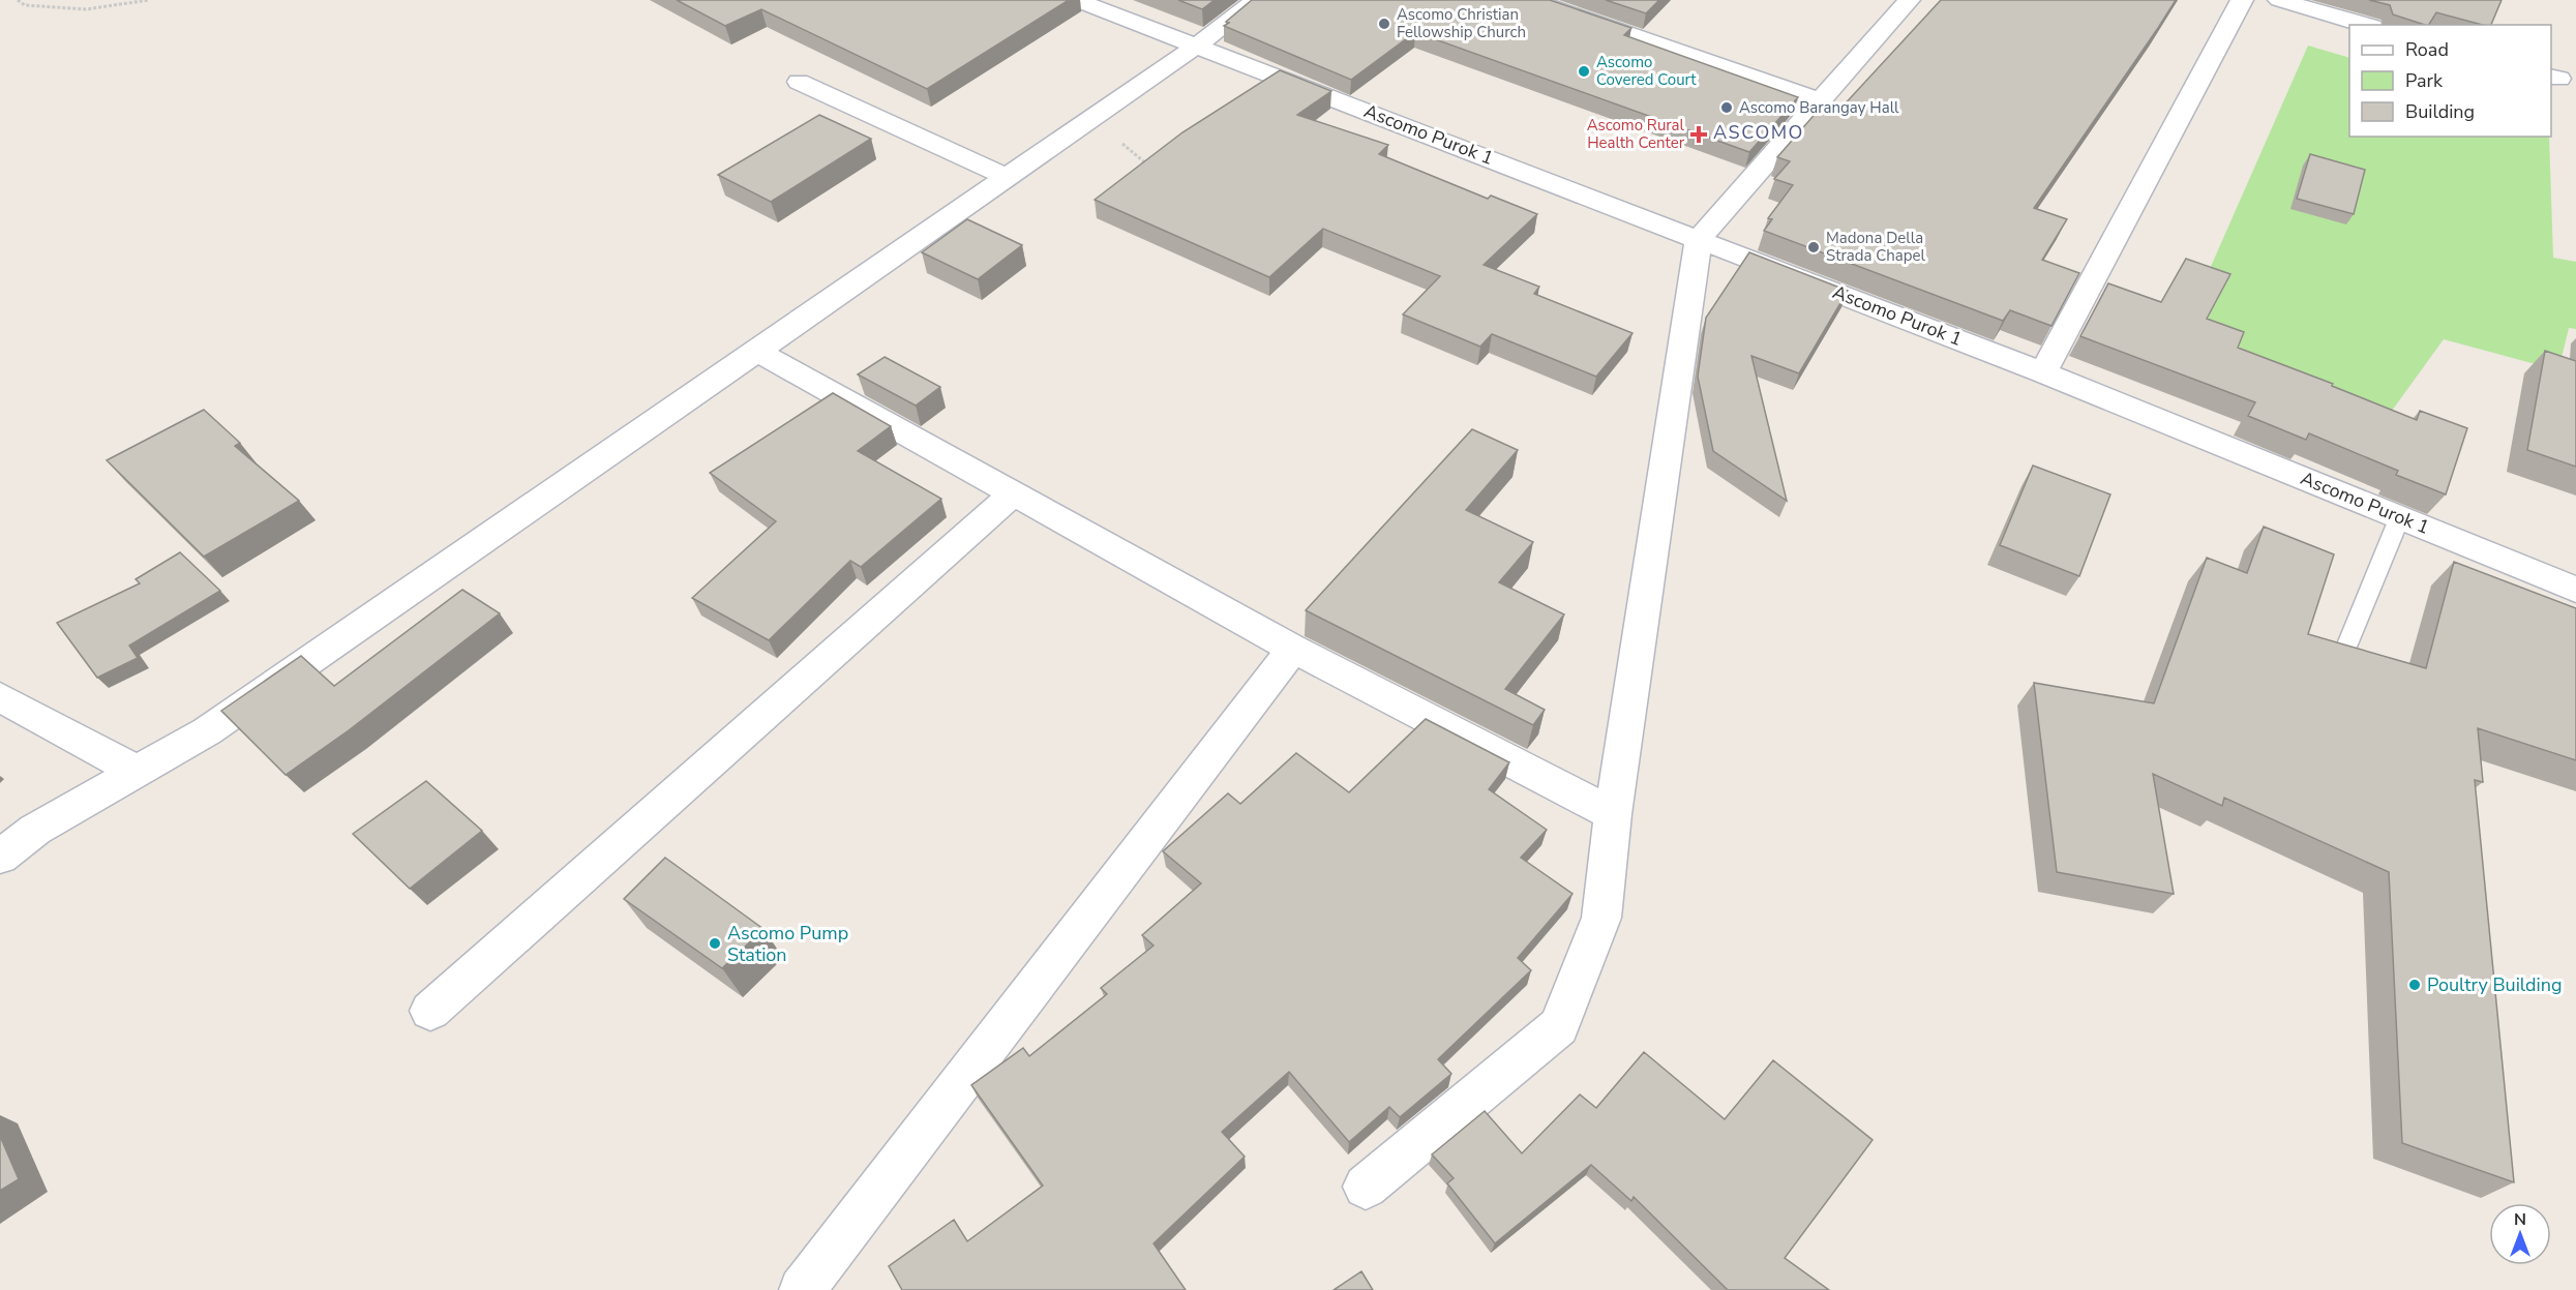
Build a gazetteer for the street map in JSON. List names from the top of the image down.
{
  "streets": {
    "street": ["Ascomo Purok 1"]
  },
  "districts": ["ASCOMO"],
  "places": {
    "other": [
      "Ascomo Christian Fellowship Church",
      "Ascomo Covered Court",
      "Ascomo Barangay Hall",
      "Madona Della Strada Chapel",
      "Ascomo Pump Station",
      "Poultry Building"
    ],
    "health": ["Ascomo Rural Health Center"]
  },
  "legend": ["Road", "Park", "Building"],
  "north": "top"
}
